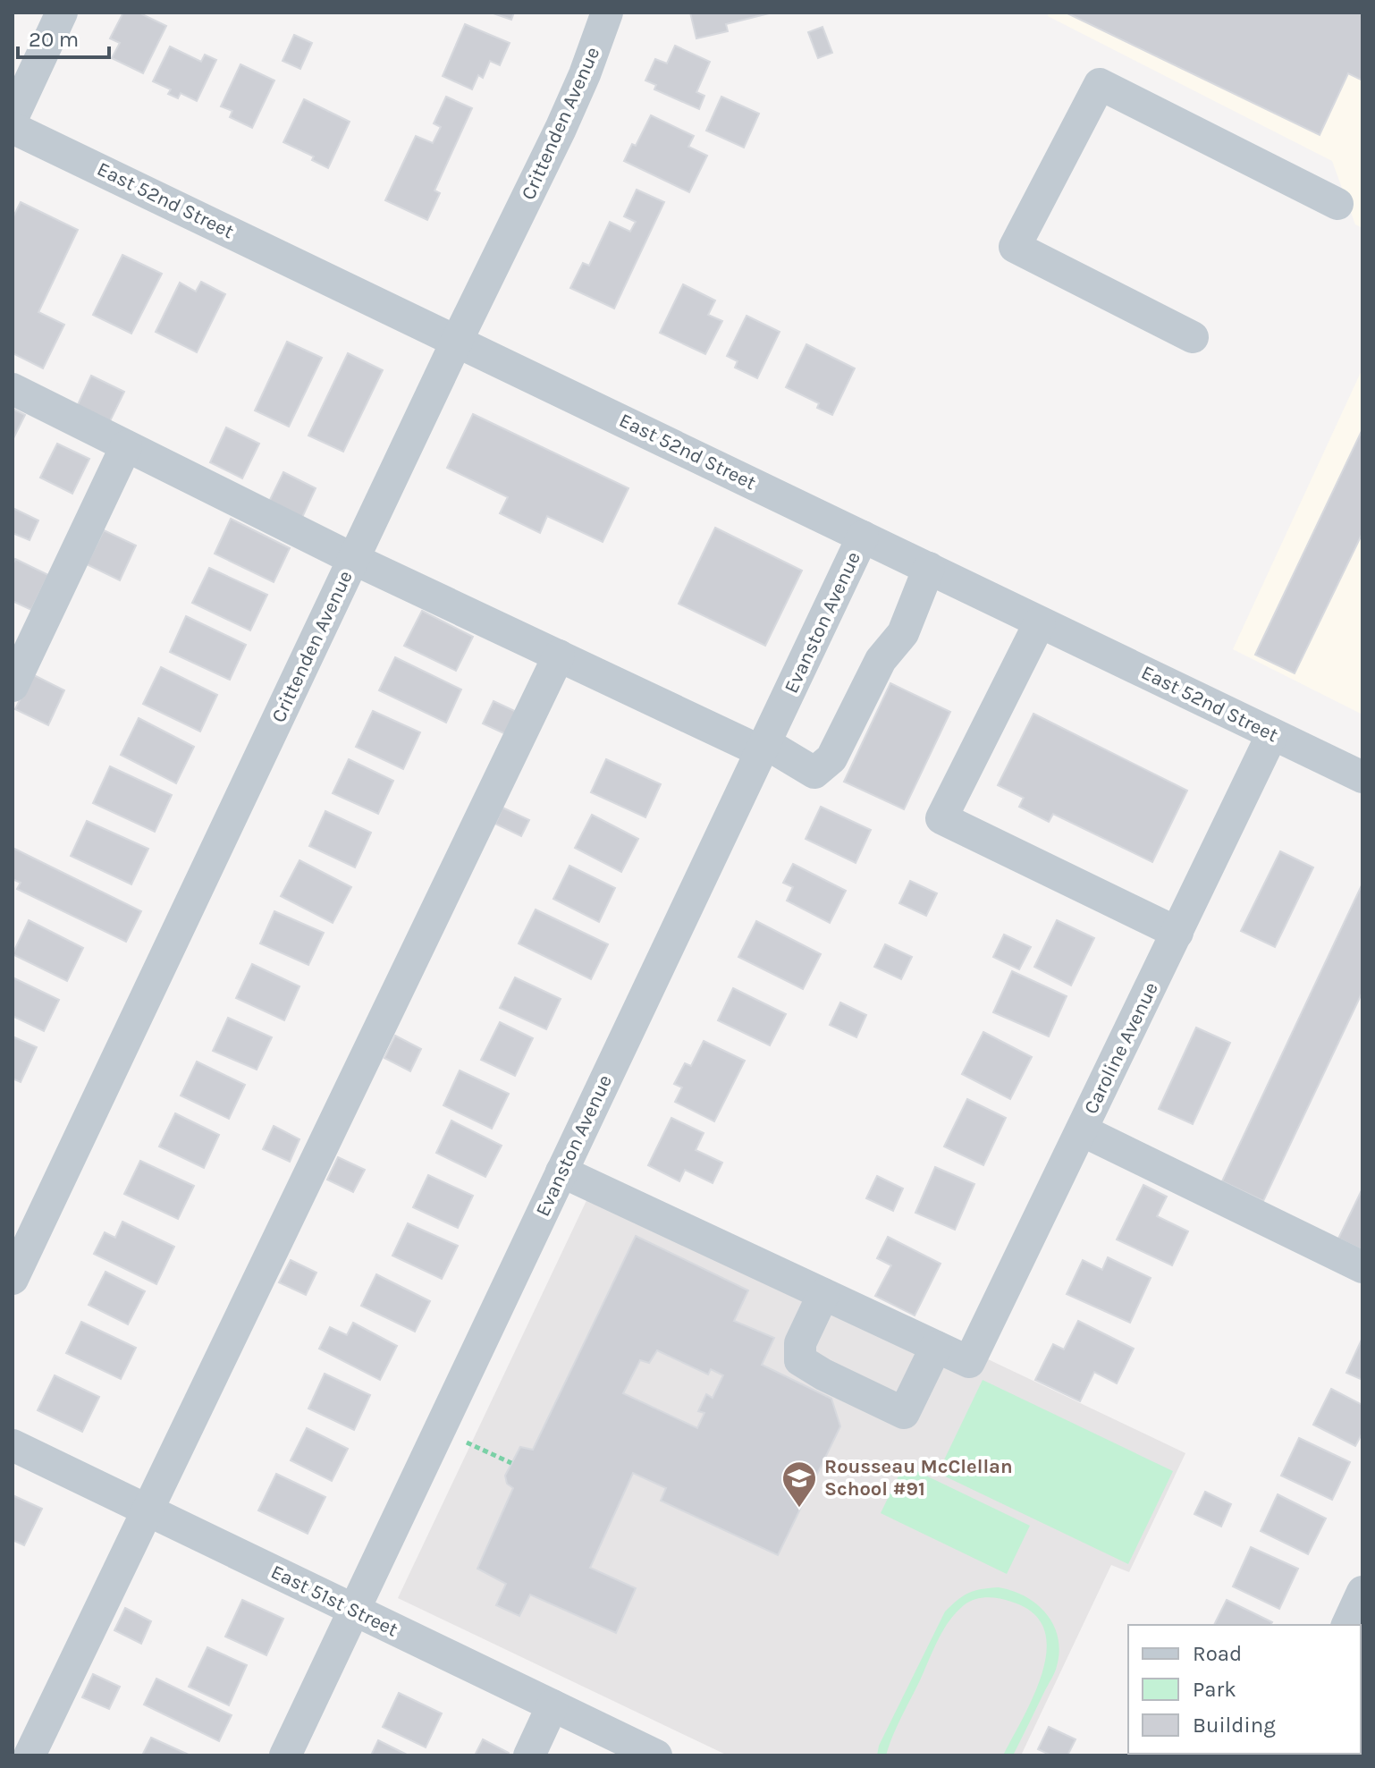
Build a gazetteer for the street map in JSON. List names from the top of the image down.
{
  "streets": {
    "street": [
      "Crittenden Avenue",
      "East 52nd Street",
      "Evanston Avenue",
      "Caroline Avenue",
      "East 51st Street"
    ]
  },
  "crossings": [
    ["Crittenden Avenue", "East 52nd Street"],
    ["East 52nd Street", "Evanston Avenue"],
    ["East 52nd Street", "Caroline Avenue"],
    ["Evanston Avenue", "East 51st Street"]
  ],
  "places": {
    "school or university": ["Rousseau McClellan School #91"]
  },
  "legend": ["Road", "Park", "Building"],
  "scale_bar": "20 m"
}
